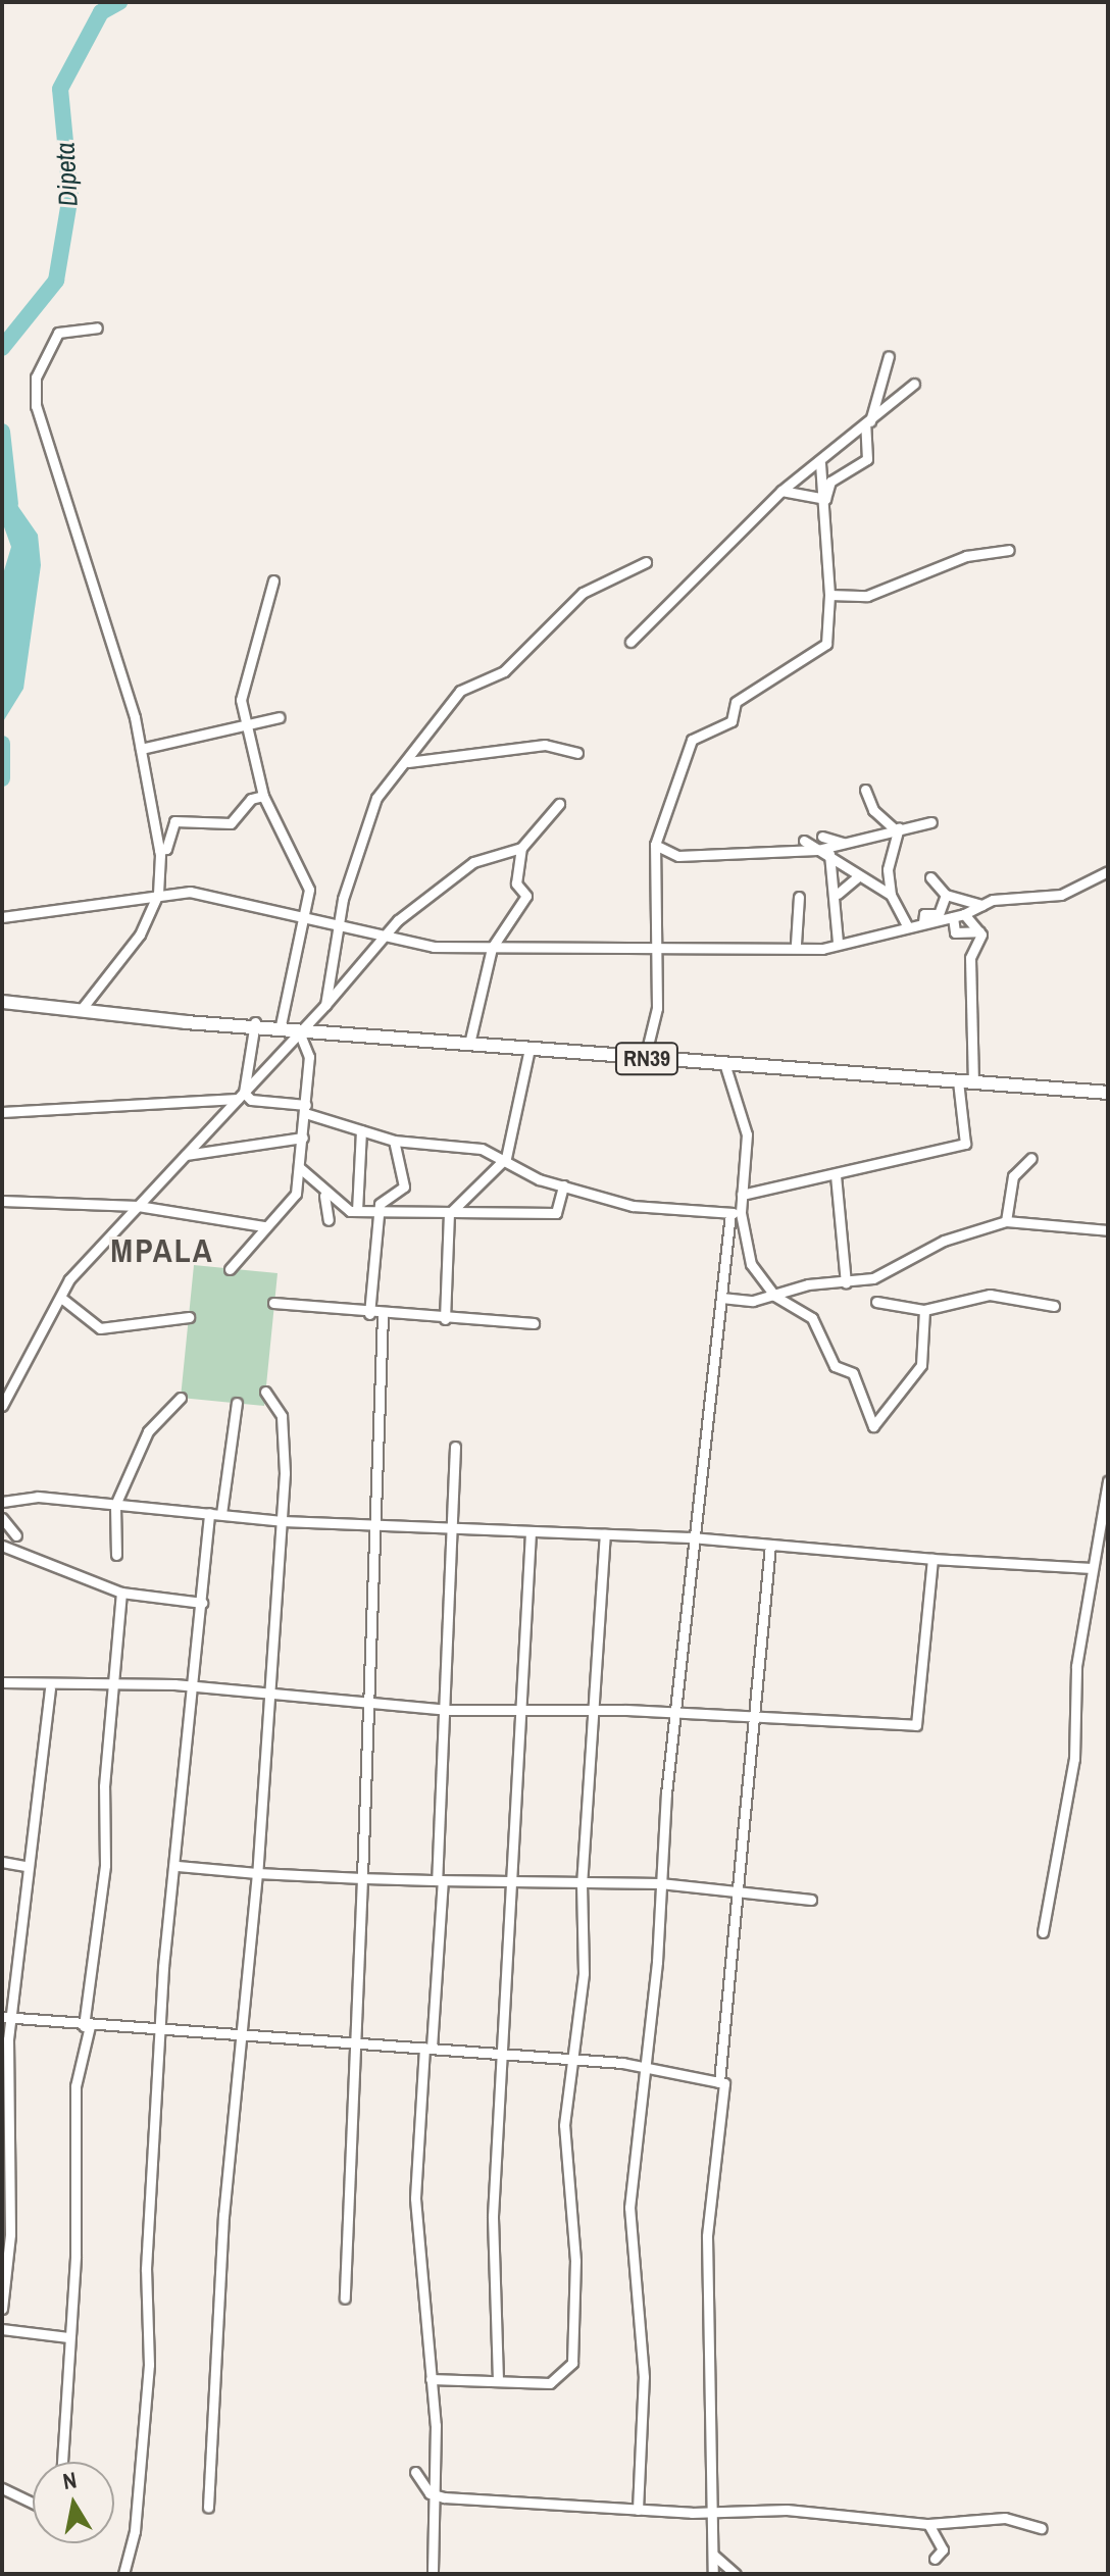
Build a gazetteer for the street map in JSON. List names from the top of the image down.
{
  "streets": {
    "highway": ["RN39"]
  },
  "districts": ["MPALA"],
  "water": ["Dipeta"],
  "north": "top"
}
